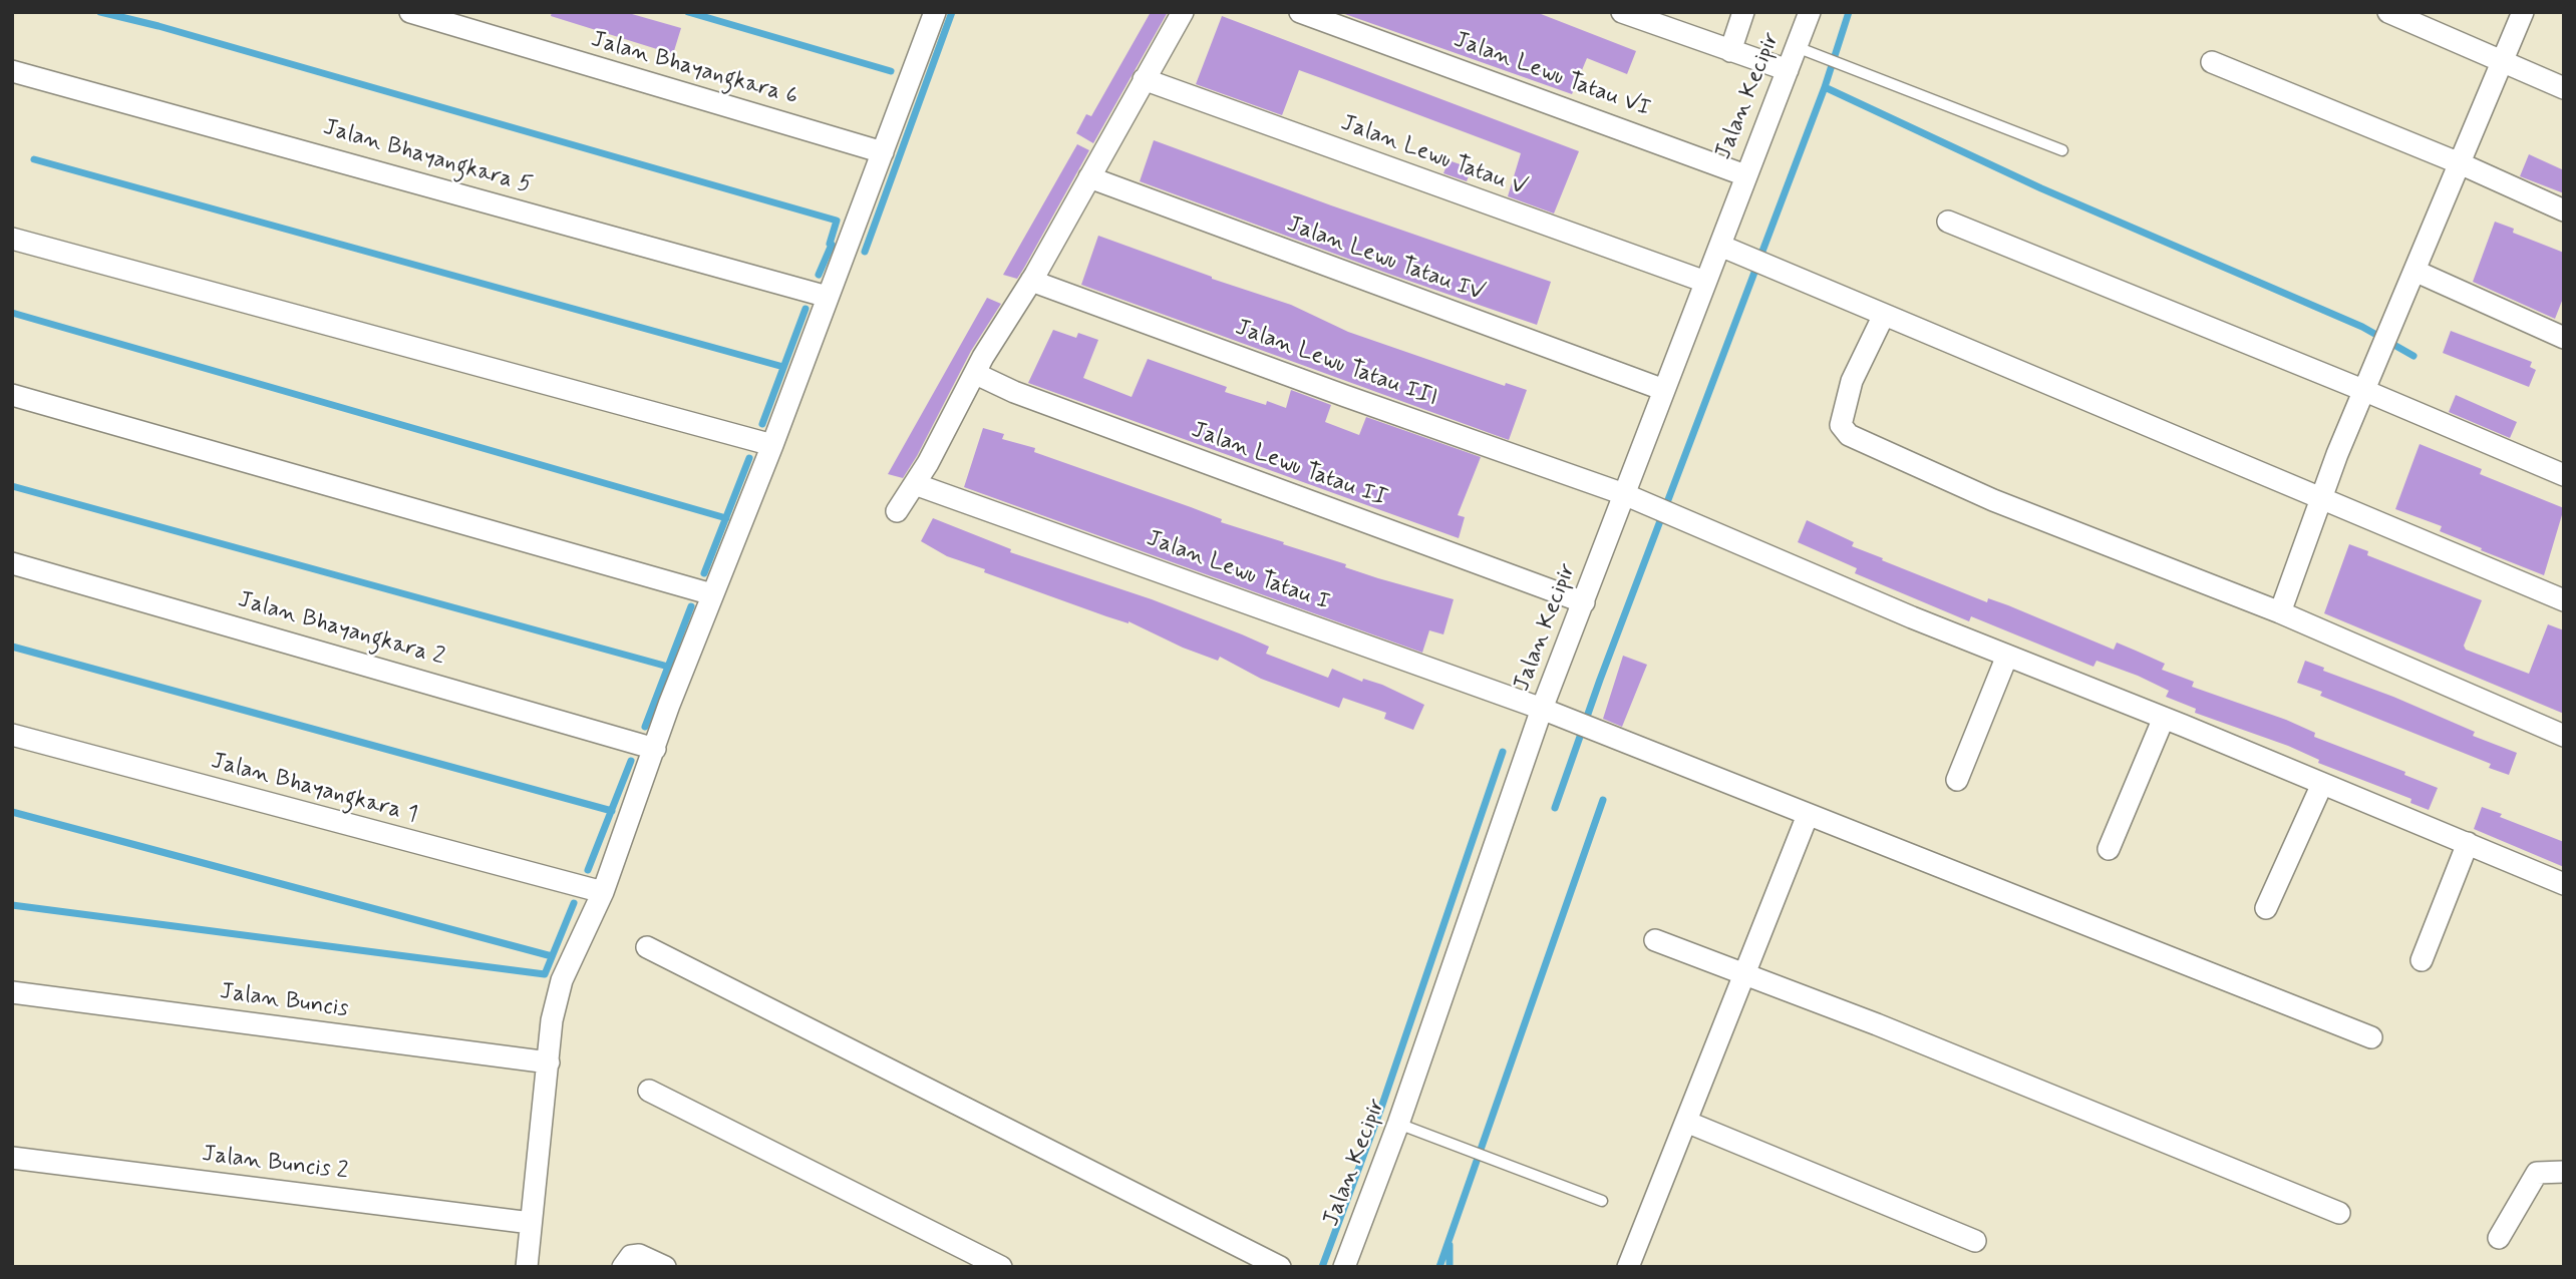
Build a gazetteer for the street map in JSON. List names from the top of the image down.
{
  "streets": {
    "street": [
      "Jalan Bhayangkara 6",
      "Jalan Lewu Tatau VI",
      "Jalan Kecipir",
      "Jalan Lewu Tatau V",
      "Jalan Bhayangkara 5",
      "Jalan Lewu Tatau IV",
      "Jalan Lewu Tatau III",
      "Jalan Lewu Tatau II",
      "Jalan Lewu Tatau I",
      "Jalan Bhayangkara 2",
      "Jalan Bhayangkara 1",
      "Jalan Buncis",
      "Jalan Buncis 2"
    ]
  },
  "crossings": [
    ["Jalan Lewu Tatau VI", "Jalan Kecipir"],
    ["Jalan Kecipir", "Jalan Lewu Tatau V"],
    ["Jalan Kecipir", "Jalan Lewu Tatau IV"],
    ["Jalan Kecipir", "Jalan Lewu Tatau III"],
    ["Jalan Kecipir", "Jalan Lewu Tatau II"],
    ["Jalan Kecipir", "Jalan Lewu Tatau I"]
  ]
}
